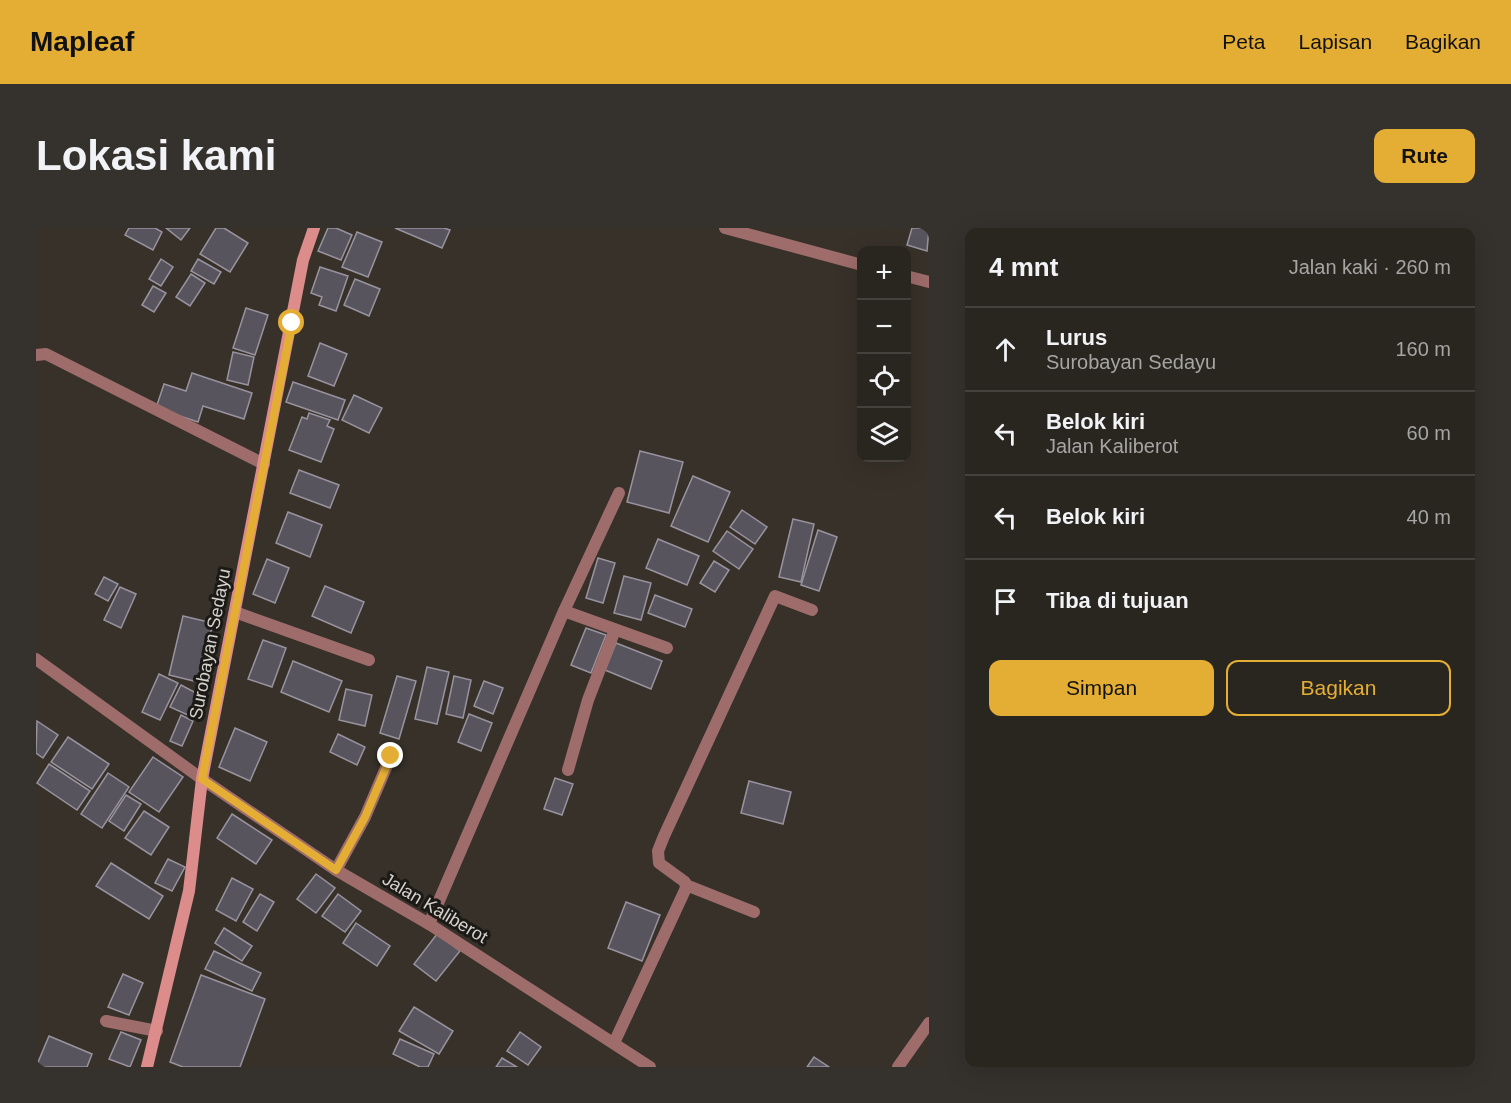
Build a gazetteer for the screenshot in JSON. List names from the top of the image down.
{
  "streets": {
    "main road": ["Surobayan Sedayu"],
    "street": ["Jalan Kaliberot"]
  },
  "crossings": [
    ["Surobayan Sedayu", "Jalan Kaliberot"]
  ],
  "page": {
    "header": "Mapleaf",
    "nav": ["Peta", "Lapisan", "Bagikan"],
    "buttons": [
      "Rute",
      ["Simpan", "Bagikan"]
    ],
    "title": "Lokasi kami",
    "heading": ["4 mnt", "Jalan kaki · 260 m"],
    "map_buttons": ["+", "−"],
    "list": [
      ["Lurus", "Surobayan Sedayu", "160 m"],
      ["Belok kiri", "Jalan Kaliberot", "60 m"],
      ["Belok kiri", "40 m"],
      "Tiba di tujuan"
    ]
  }
}
